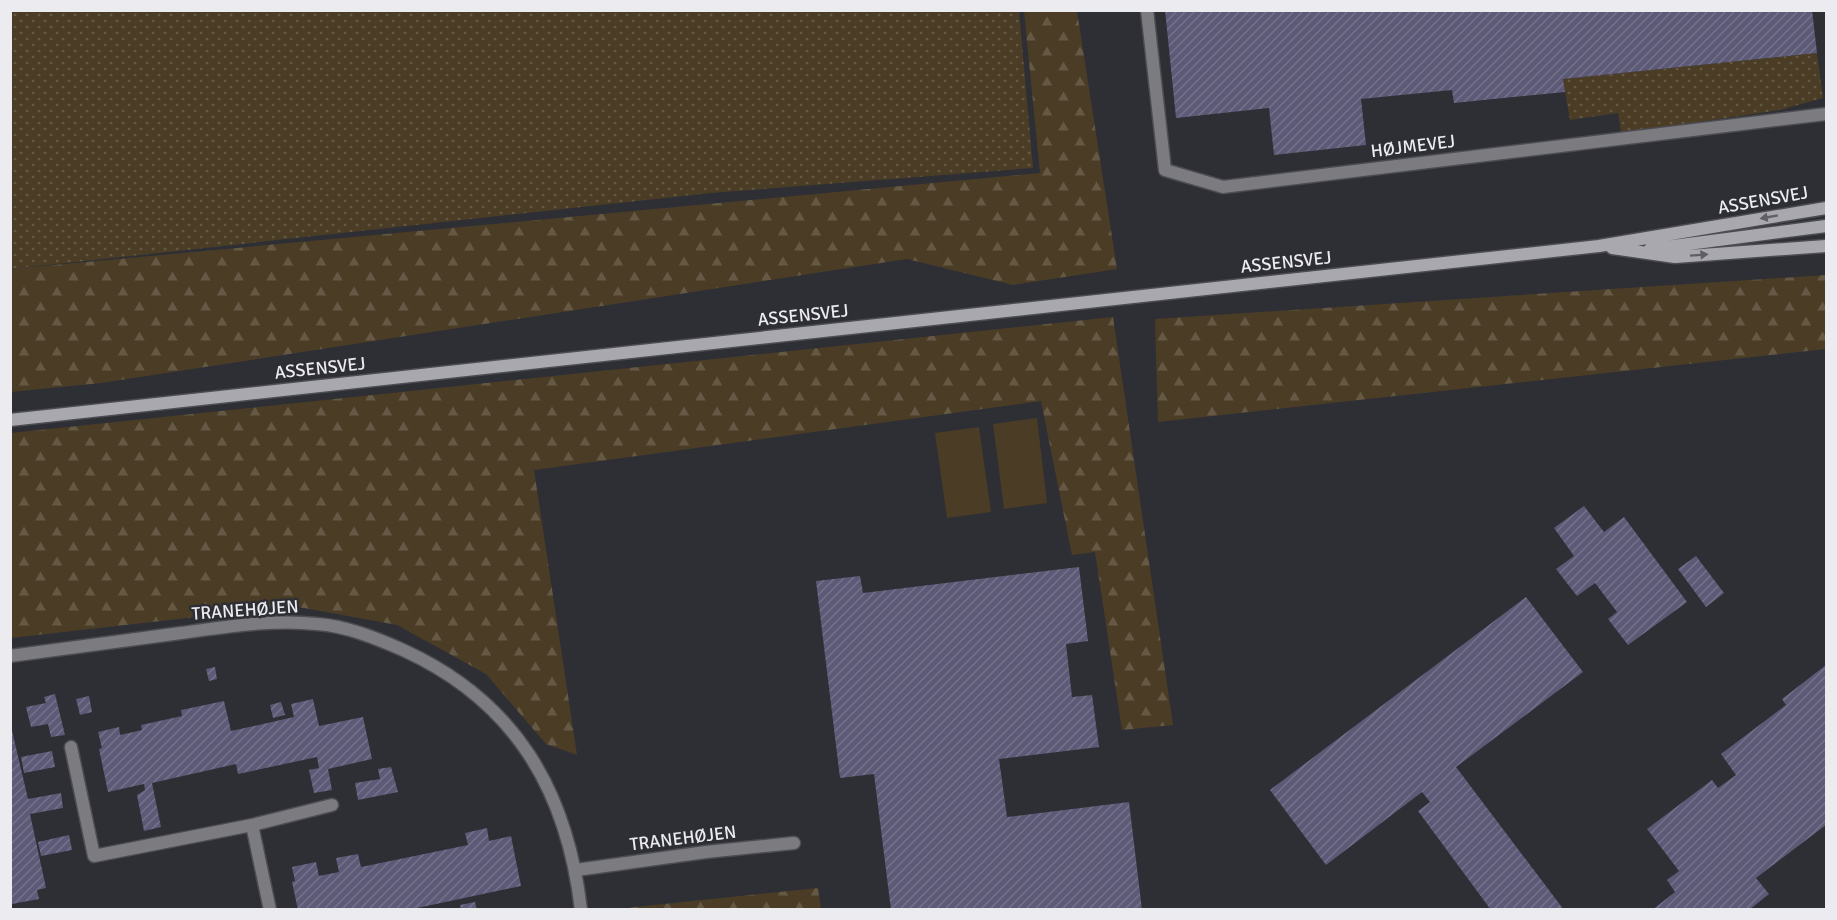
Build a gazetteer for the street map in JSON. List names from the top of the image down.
{
  "streets": {
    "main road": ["ASSENSVEJ"],
    "street": ["HØJMEVEJ", "TRANEHØJEN"]
  }
}
